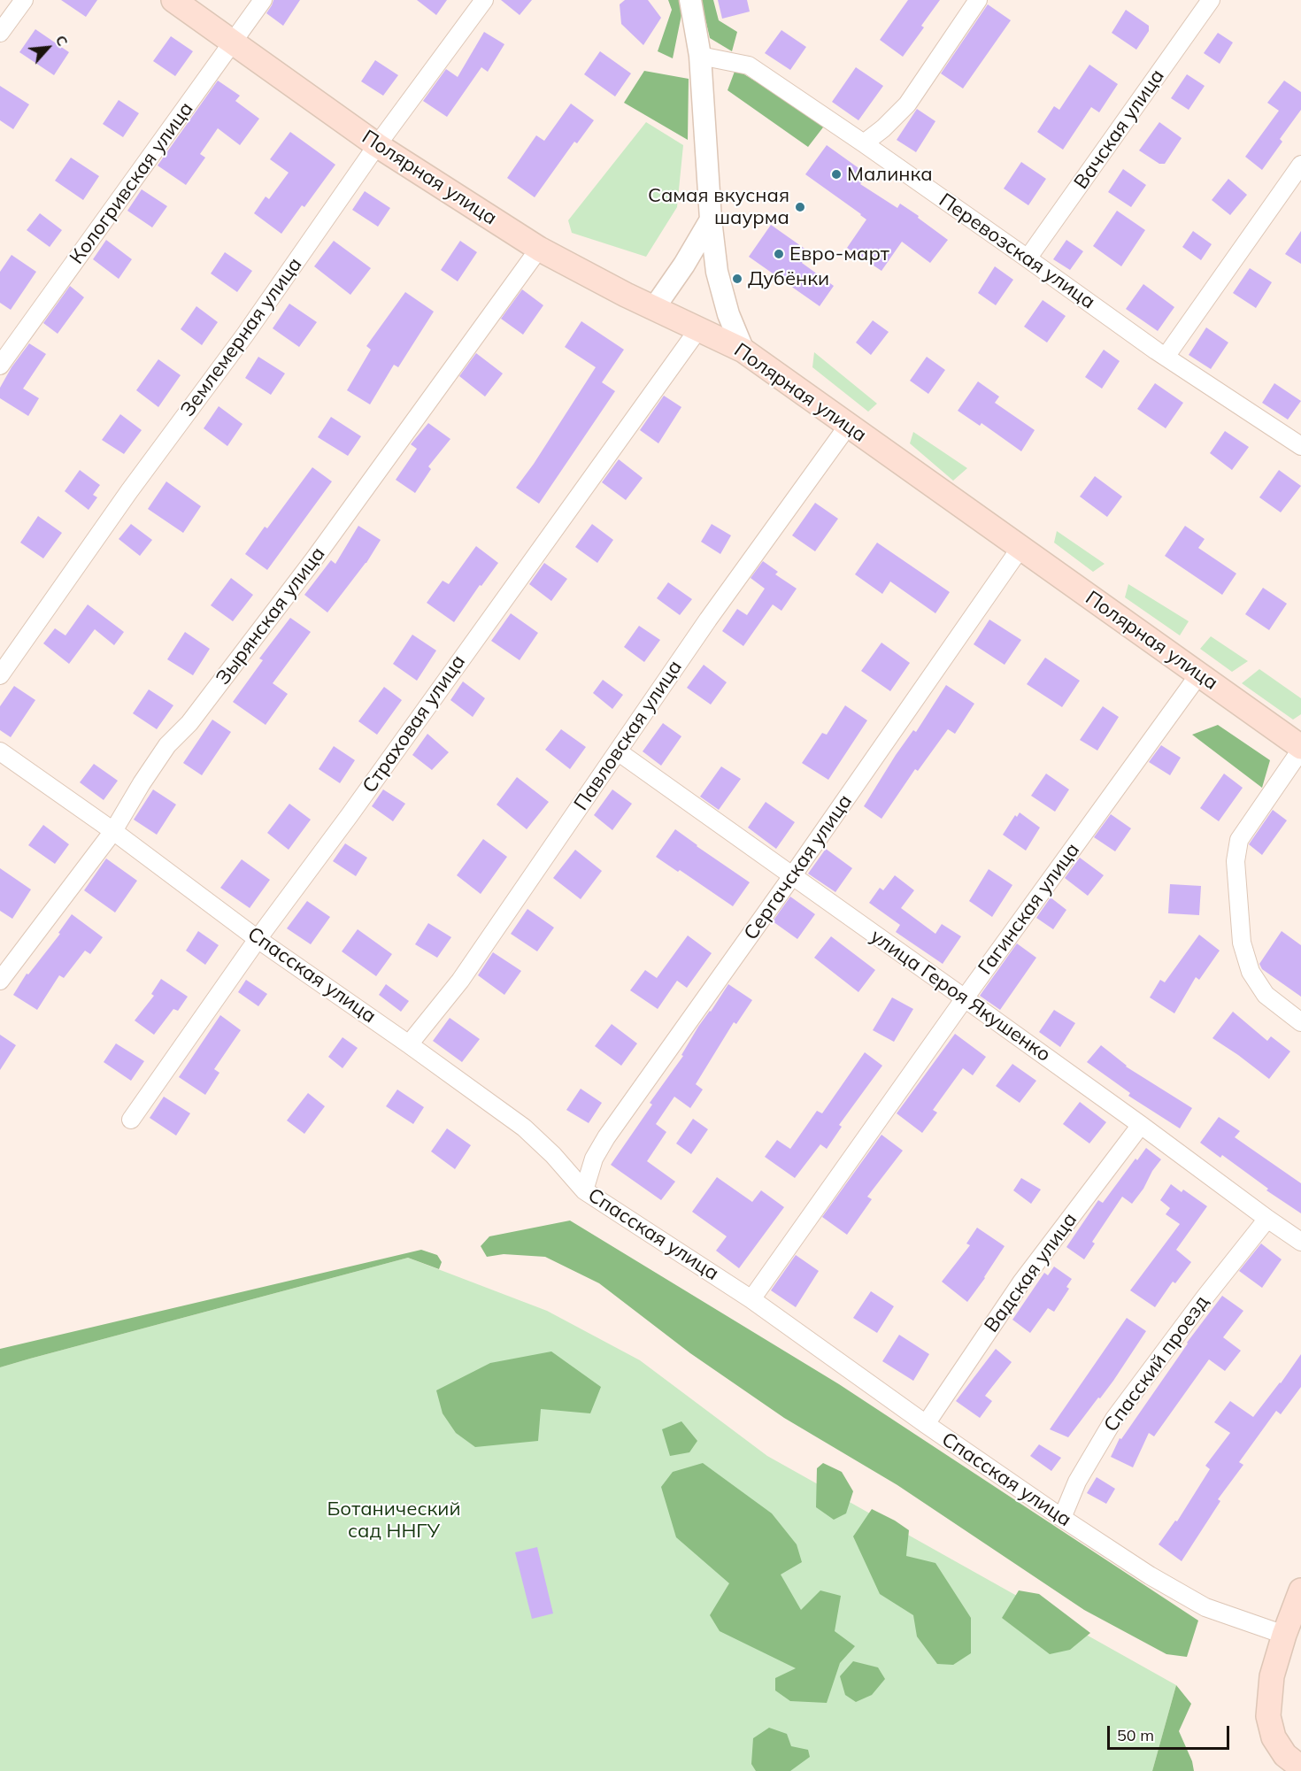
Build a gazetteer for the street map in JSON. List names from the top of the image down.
{
  "streets": {
    "main road": ["Полярная улица"],
    "street": [
      "Вачская улица",
      "Кологривская улица",
      "Перевозская улица",
      "Землемерная улица",
      "Зырянская улица",
      "Страховая улица",
      "Павловская улица",
      "Сергачская улица",
      "Гагинская улица",
      "Спасская улица",
      "улица Героя Якушенко",
      "Вадская улица",
      "Спасский проезд"
    ]
  },
  "crossings": [
    ["Вачская улица", "Перевозская улица"],
    ["Полярная улица", "Кологривская улица"],
    ["Полярная улица", "Землемерная улица"],
    ["Полярная улица", "Зырянская улица"],
    ["Полярная улица", "Страховая улица"],
    ["Полярная улица", "Павловская улица"],
    ["Полярная улица", "Сергачская улица"],
    ["Полярная улица", "Гагинская улица"],
    ["Зырянская улица", "Спасская улица"],
    ["Страховая улица", "Спасская улица"],
    ["Павловская улица", "Спасская улица"],
    ["Павловская улица", "улица Героя Якушенко"],
    ["Сергачская улица", "Спасская улица"],
    ["Сергачская улица", "улица Героя Якушенко"],
    ["Гагинская улица", "Спасская улица"],
    ["Гагинская улица", "улица Героя Якушенко"],
    ["Спасская улица", "Вадская улица"],
    ["Спасская улица", "Спасский проезд"],
    ["улица Героя Якушенко", "Вадская улица"],
    ["улица Героя Якушенко", "Спасский проезд"]
  ],
  "parks": ["Ботанический сад ННГУ"],
  "places": [
    "Малинка",
    "Самая вкусная шаурма",
    "Евро-март",
    "Дубёнки"
  ],
  "scale_bar": "50 m",
  "north": "top right"
}
